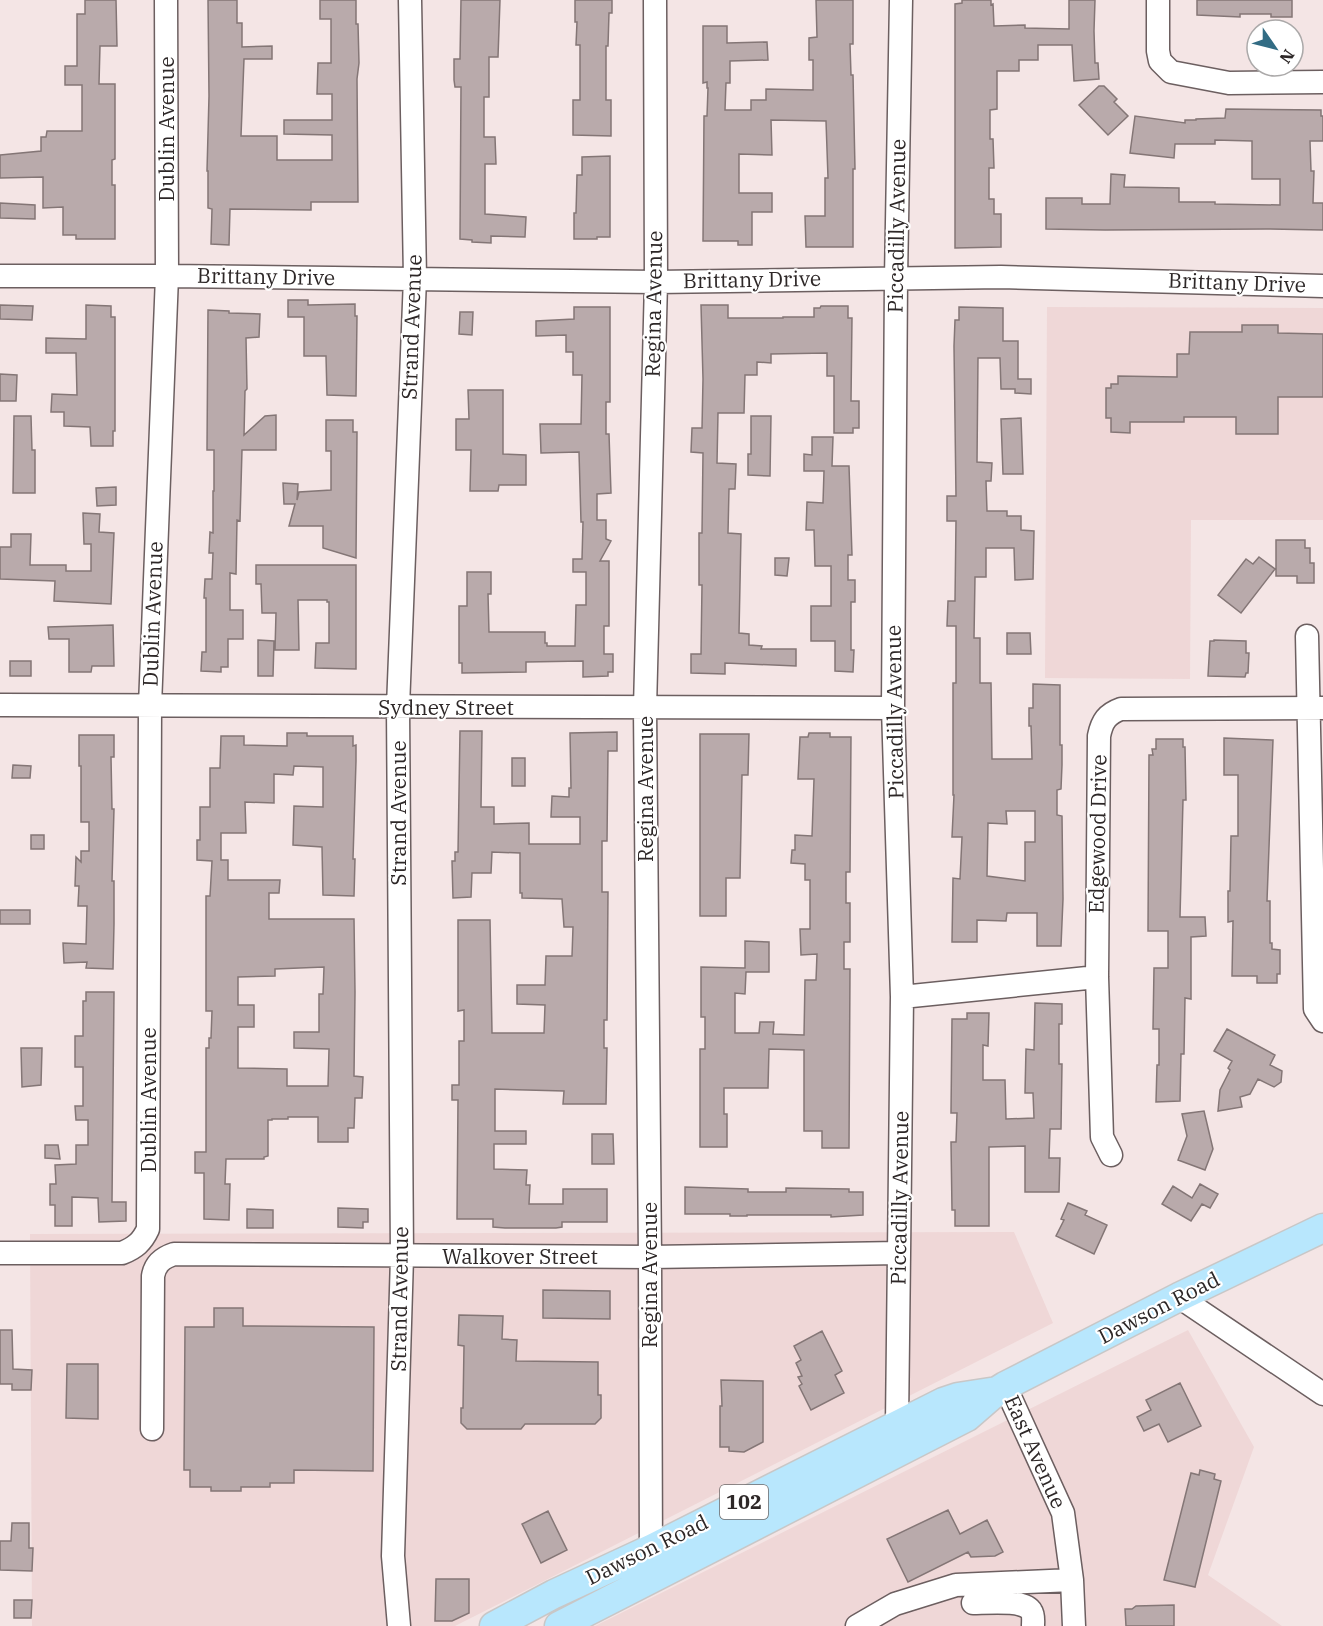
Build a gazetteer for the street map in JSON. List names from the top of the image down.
{
  "streets": {
    "main road": ["Dawson Road", "102"],
    "street": [
      "Dublin Avenue",
      "Piccadilly Avenue",
      "Brittany Drive",
      "Regina Avenue",
      "Strand Avenue",
      "Sydney Street",
      "Edgewood Drive",
      "Walkover Street",
      "East Avenue"
    ]
  },
  "crossings": [
    ["Dublin Avenue", "Brittany Drive"],
    ["Dublin Avenue", "Sydney Street"],
    ["Piccadilly Avenue", "Brittany Drive"],
    ["Piccadilly Avenue", "Sydney Street"],
    ["Piccadilly Avenue", "Walkover Street"],
    ["Piccadilly Avenue", "Dawson Road"],
    ["Brittany Drive", "Regina Avenue"],
    ["Brittany Drive", "Strand Avenue"],
    ["Regina Avenue", "Sydney Street"],
    ["Regina Avenue", "Walkover Street"],
    ["Regina Avenue", "Dawson Road"],
    ["Strand Avenue", "Sydney Street"],
    ["Strand Avenue", "Walkover Street"],
    ["Dawson Road", "East Avenue"]
  ],
  "north": "bottom right"
}
